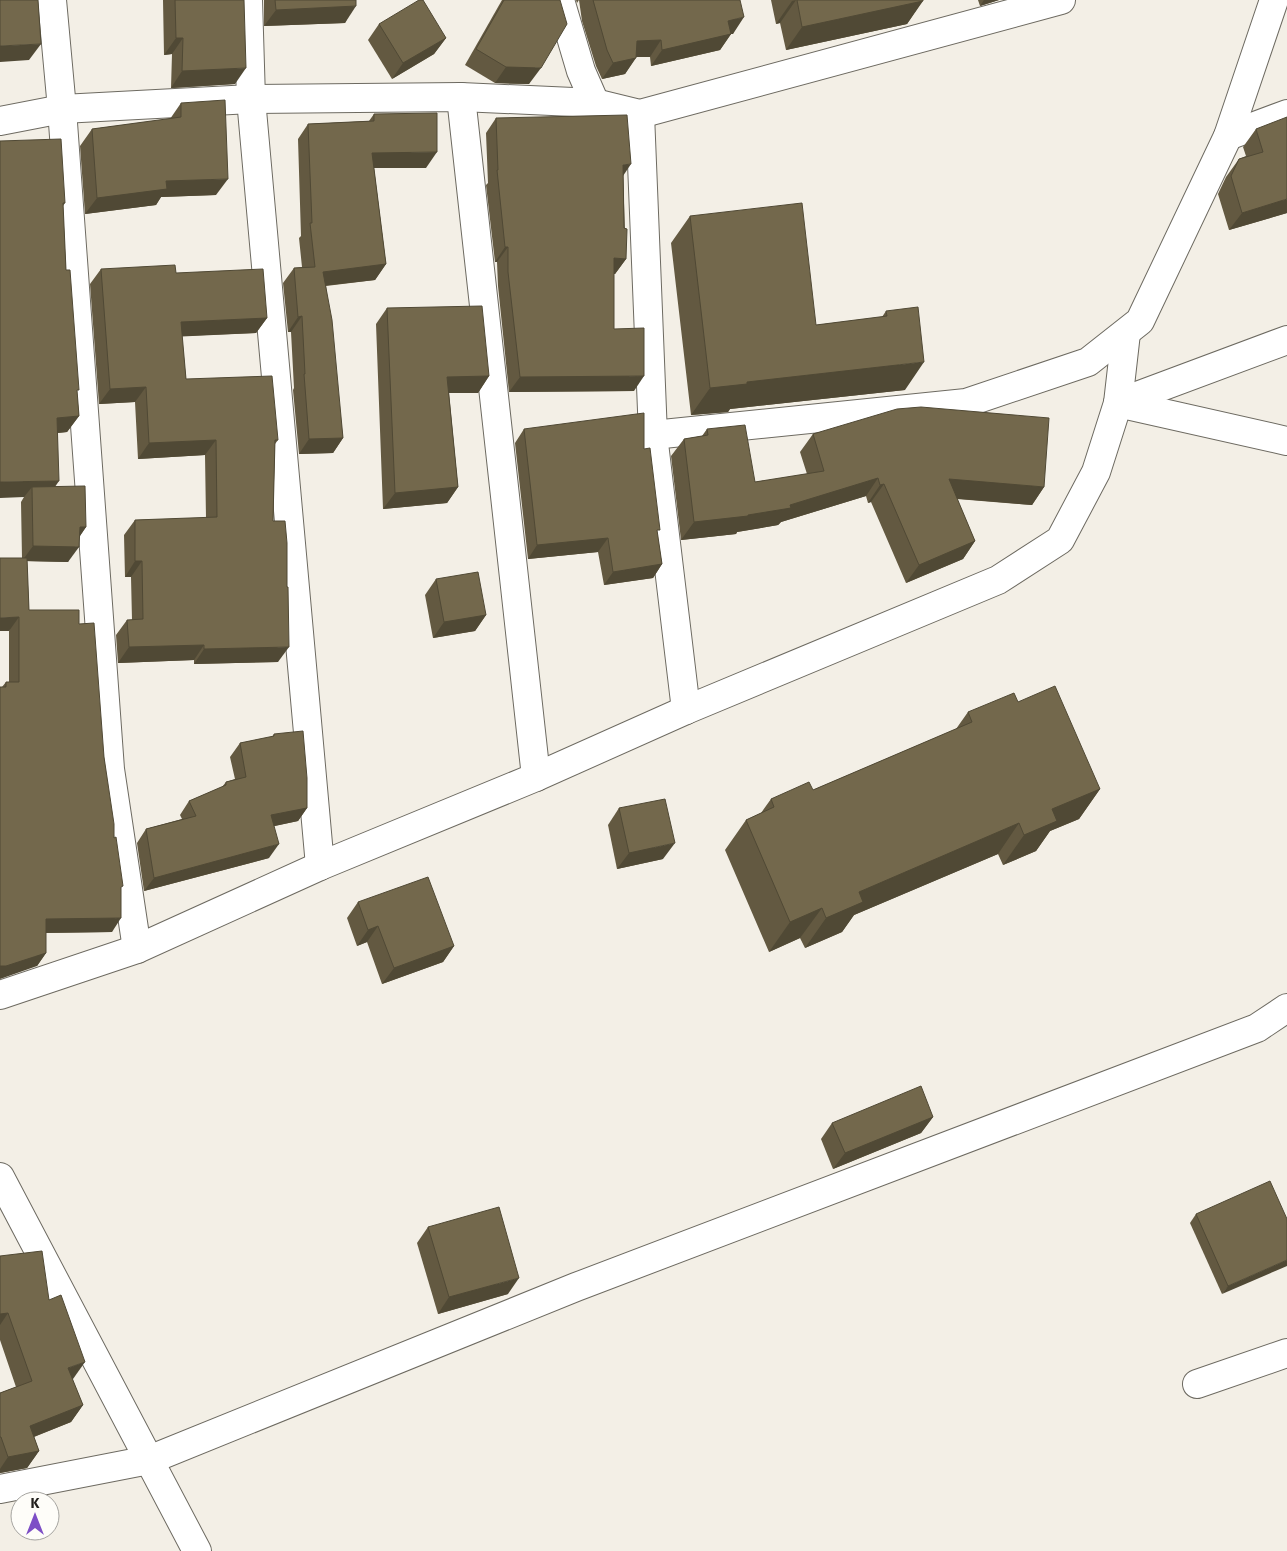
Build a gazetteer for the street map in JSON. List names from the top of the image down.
{
  "north": "top"
}
